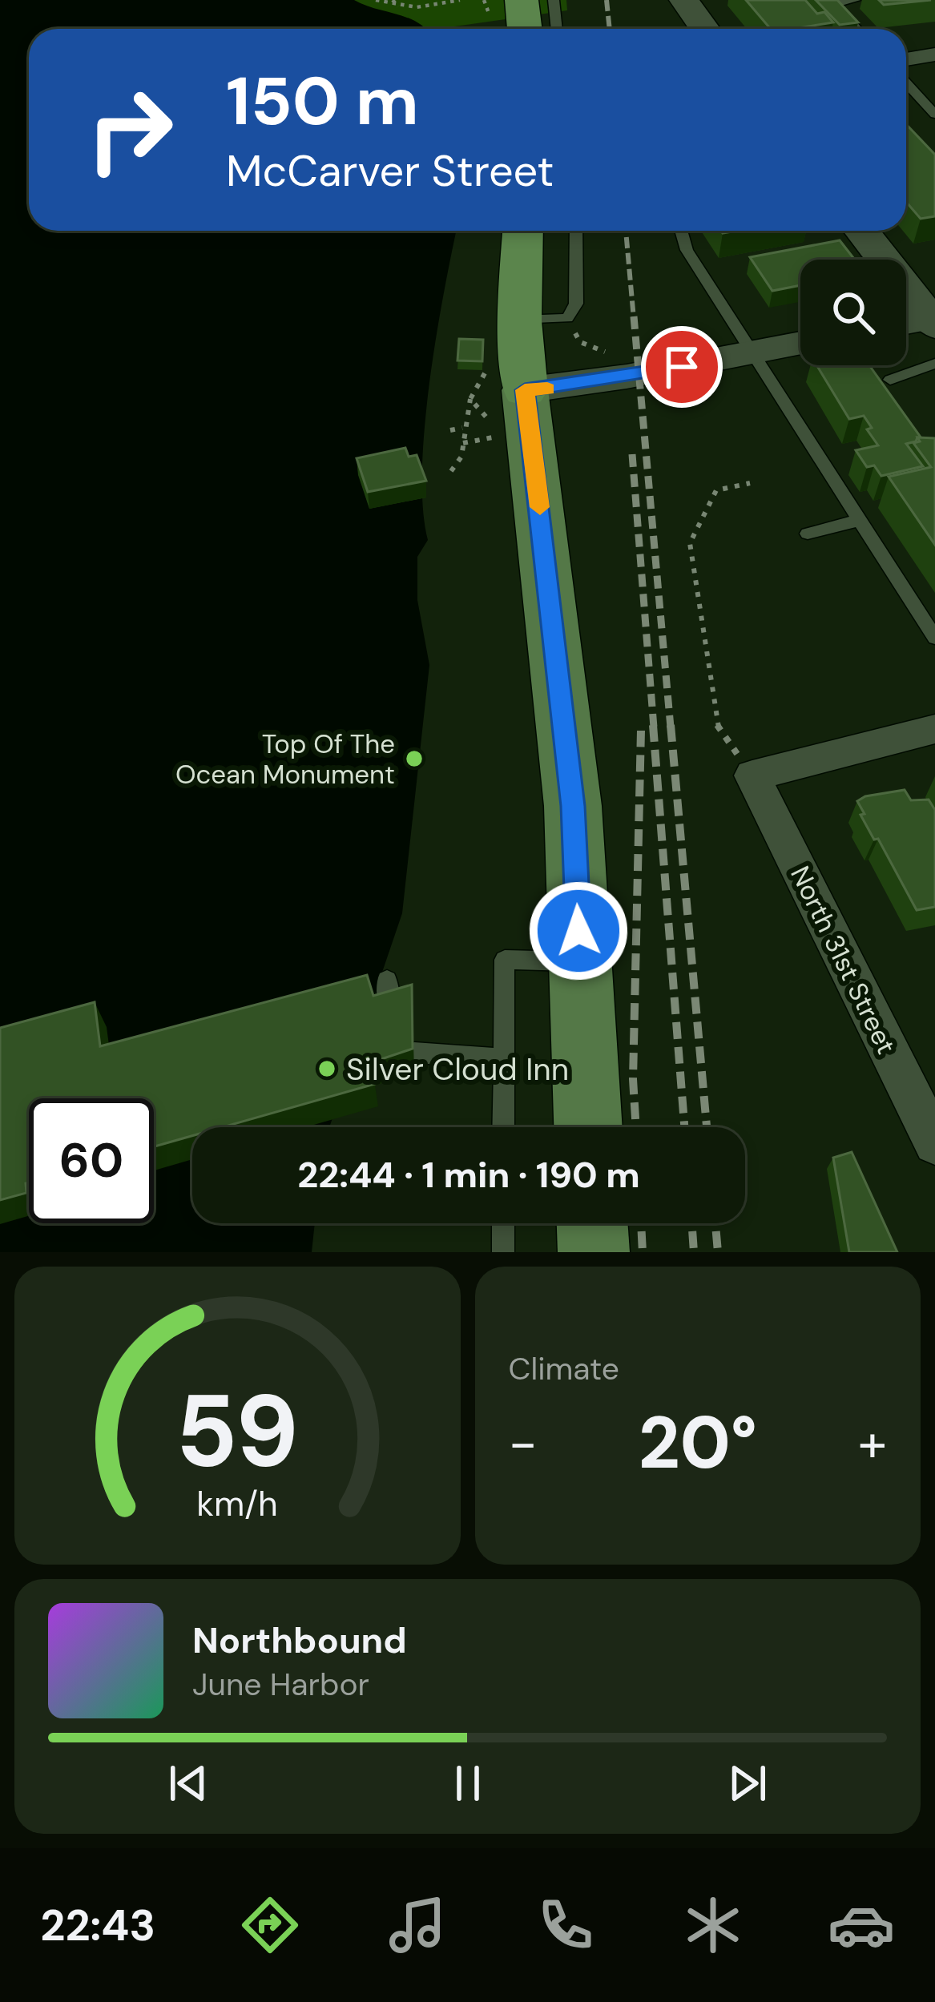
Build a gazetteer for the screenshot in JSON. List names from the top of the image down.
{
  "streets": {
    "street": ["North 31st Street"]
  },
  "places": ["Top Of The Ocean Monument", "Silver Cloud Inn"],
  "page": {
    "turn": ["150 m", "McCarver Street"],
    "limit": "60",
    "trip": "22:44 · 1 min · 190 m",
    "tile": "Climate",
    "heat": ["−", "20°", "+"],
    "song": ["Northbound", "June Harbor"],
    "tabs": "22:43",
    "gauge": ["59", "km/h"]
  }
}
